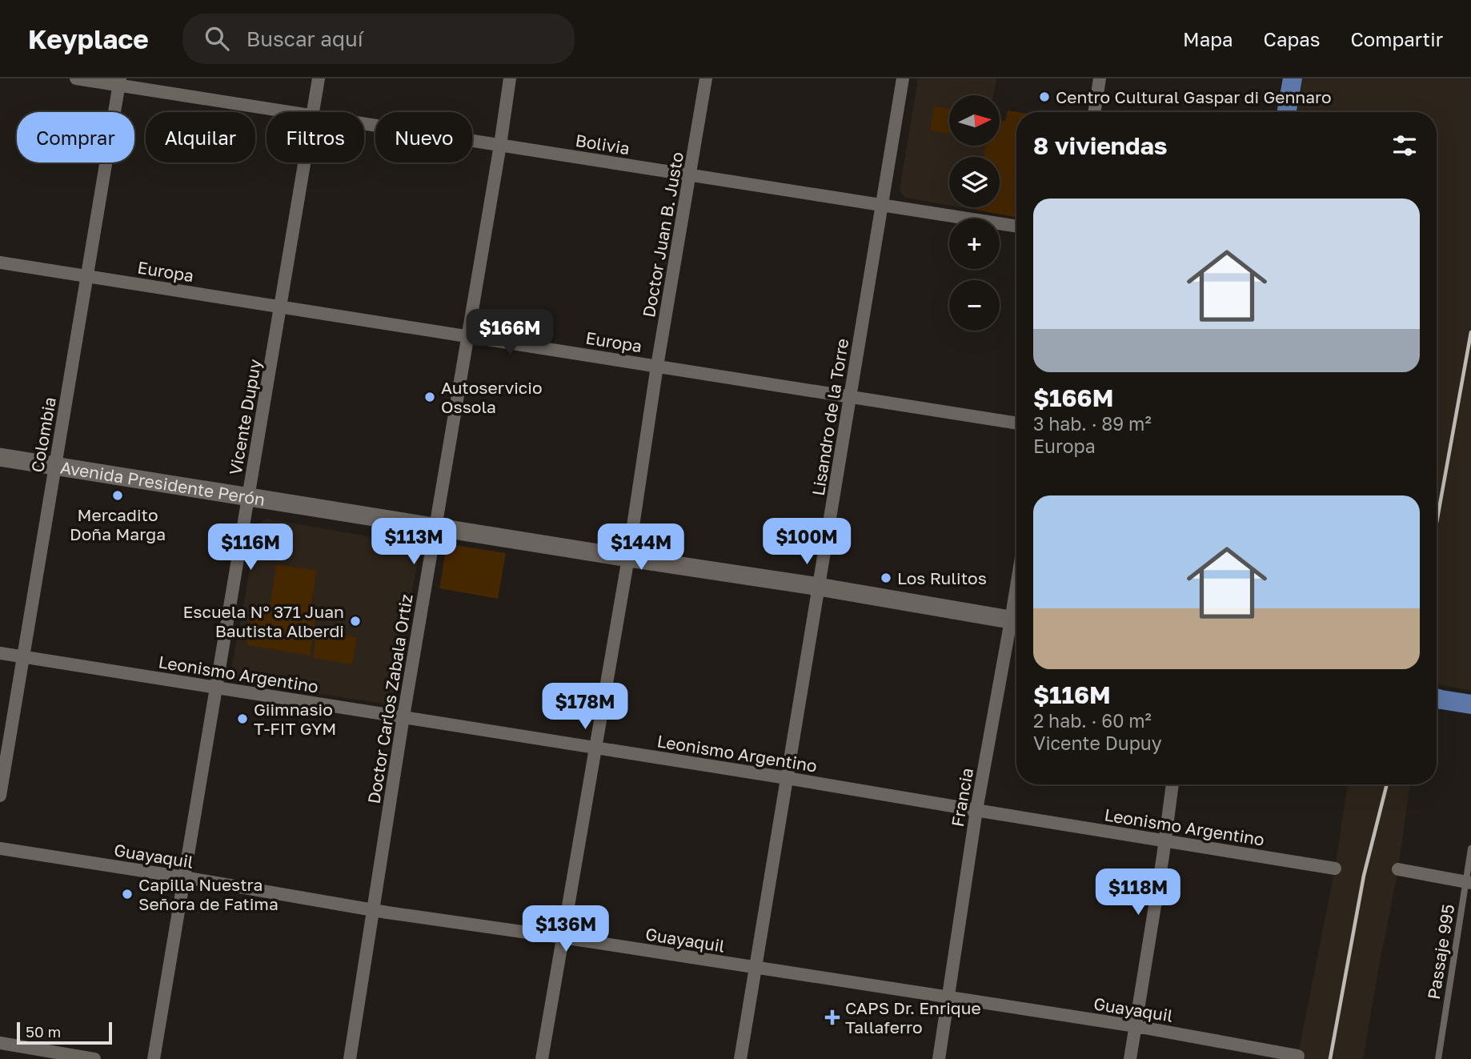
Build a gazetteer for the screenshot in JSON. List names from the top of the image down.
{
  "streets": {
    "main road": ["Avenida Presidente Perón"],
    "street": [
      "Bolivia",
      "Doctor Juan B. Justo",
      "Europa",
      "Vicente Dupuy",
      "Lisandro de la Torre",
      "Colombia",
      "Leonismo Argentino",
      "Doctor Carlos Zabala Ortiz",
      "Francia",
      "Guayaquil"
    ],
    "lane": ["Passaje 995"]
  },
  "crossings": [
    ["Bolivia", "Doctor Juan B. Justo"],
    ["Bolivia", "Lisandro de la Torre"],
    ["Bolivia", "Colombia"],
    ["Bolivia", "Doctor Carlos Zabala Ortiz"],
    ["Doctor Juan B. Justo", "Europa"],
    ["Doctor Juan B. Justo", "Avenida Presidente Perón"],
    ["Doctor Juan B. Justo", "Leonismo Argentino"],
    ["Doctor Juan B. Justo", "Guayaquil"],
    ["Europa", "Vicente Dupuy"],
    ["Europa", "Lisandro de la Torre"],
    ["Europa", "Colombia"],
    ["Europa", "Doctor Carlos Zabala Ortiz"],
    ["Vicente Dupuy", "Avenida Presidente Perón"],
    ["Vicente Dupuy", "Leonismo Argentino"],
    ["Vicente Dupuy", "Guayaquil"],
    ["Lisandro de la Torre", "Avenida Presidente Perón"],
    ["Lisandro de la Torre", "Leonismo Argentino"],
    ["Lisandro de la Torre", "Guayaquil"],
    ["Colombia", "Avenida Presidente Perón"],
    ["Colombia", "Leonismo Argentino"],
    ["Avenida Presidente Perón", "Doctor Carlos Zabala Ortiz"],
    ["Leonismo Argentino", "Doctor Carlos Zabala Ortiz"],
    ["Leonismo Argentino", "Francia"],
    ["Doctor Carlos Zabala Ortiz", "Guayaquil"],
    ["Francia", "Guayaquil"]
  ],
  "places": {
    "other": [
      "Centro Cultural Gaspar di Gennaro",
      "Autoservicio Ossola",
      "Mercadito Doña Marga",
      "Los Rulitos",
      "Escuela N° 371 Juan Bautista Alberdi",
      "Giimnasio T-FIT GYM",
      "Capilla Nuestra Señora de Fatima"
    ],
    "health": ["CAPS Dr. Enrique Tallaferro"]
  },
  "scale_bar": "50 m",
  "north": "right",
  "page": {
    "header": "Keyplace",
    "search": "Buscar aquí",
    "nav": ["Mapa", "Capas", "Compartir"],
    "map_buttons": ["+", "−"],
    "chip": [
      "Comprar",
      "Alquilar",
      "Filtros",
      "Nuevo"
    ],
    "heading": "8 viviendas",
    "list": [
      {
        "name": "$166M",
        "note": "3 hab. · 89 m² · Europa"
      },
      {
        "name": "$116M",
        "note": "2 hab. · 60 m² · Vicente Dupuy"
      }
    ],
    "price": [
      "$166M",
      "$113M",
      "$100M",
      "$116M",
      "$144M",
      "$178M",
      "$118M",
      "$136M"
    ],
    "scale": "50 m"
  }
}
